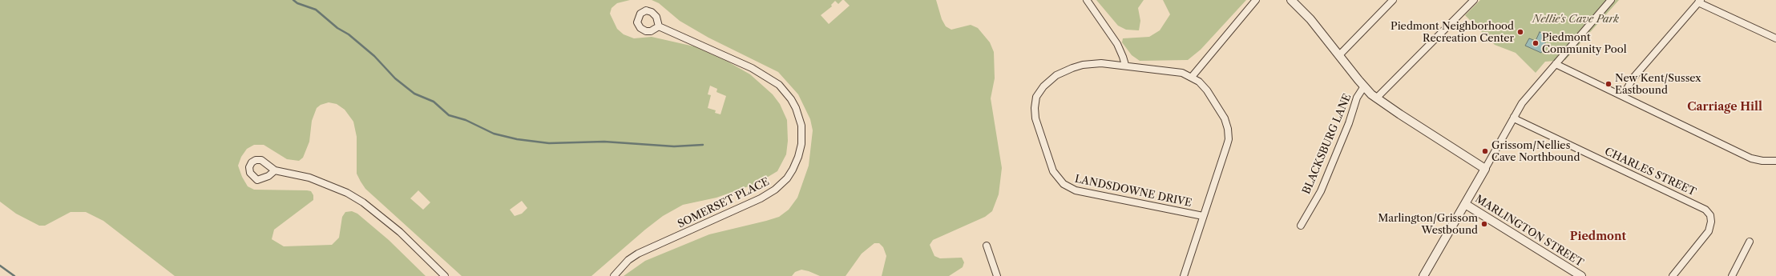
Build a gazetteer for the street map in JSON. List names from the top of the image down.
{
  "streets": {
    "street": [
      "BLACKSBURG LANE",
      "CHARLES STREET",
      "LANDSDOWNE DRIVE",
      "SOMERSET PLACE",
      "MARLINGTON STREET"
    ]
  },
  "districts": ["Carriage Hill", "Piedmont"],
  "parks": ["Nellie's Cave Park"],
  "places": [
    "Piedmont Neighborhood Recreation Center",
    "Piedmont Community Pool",
    "New Kent/Sussex Eastbound",
    "Grissom/Nellies Cave Northbound",
    "Marlington/Grissom Westbound"
  ]
}
